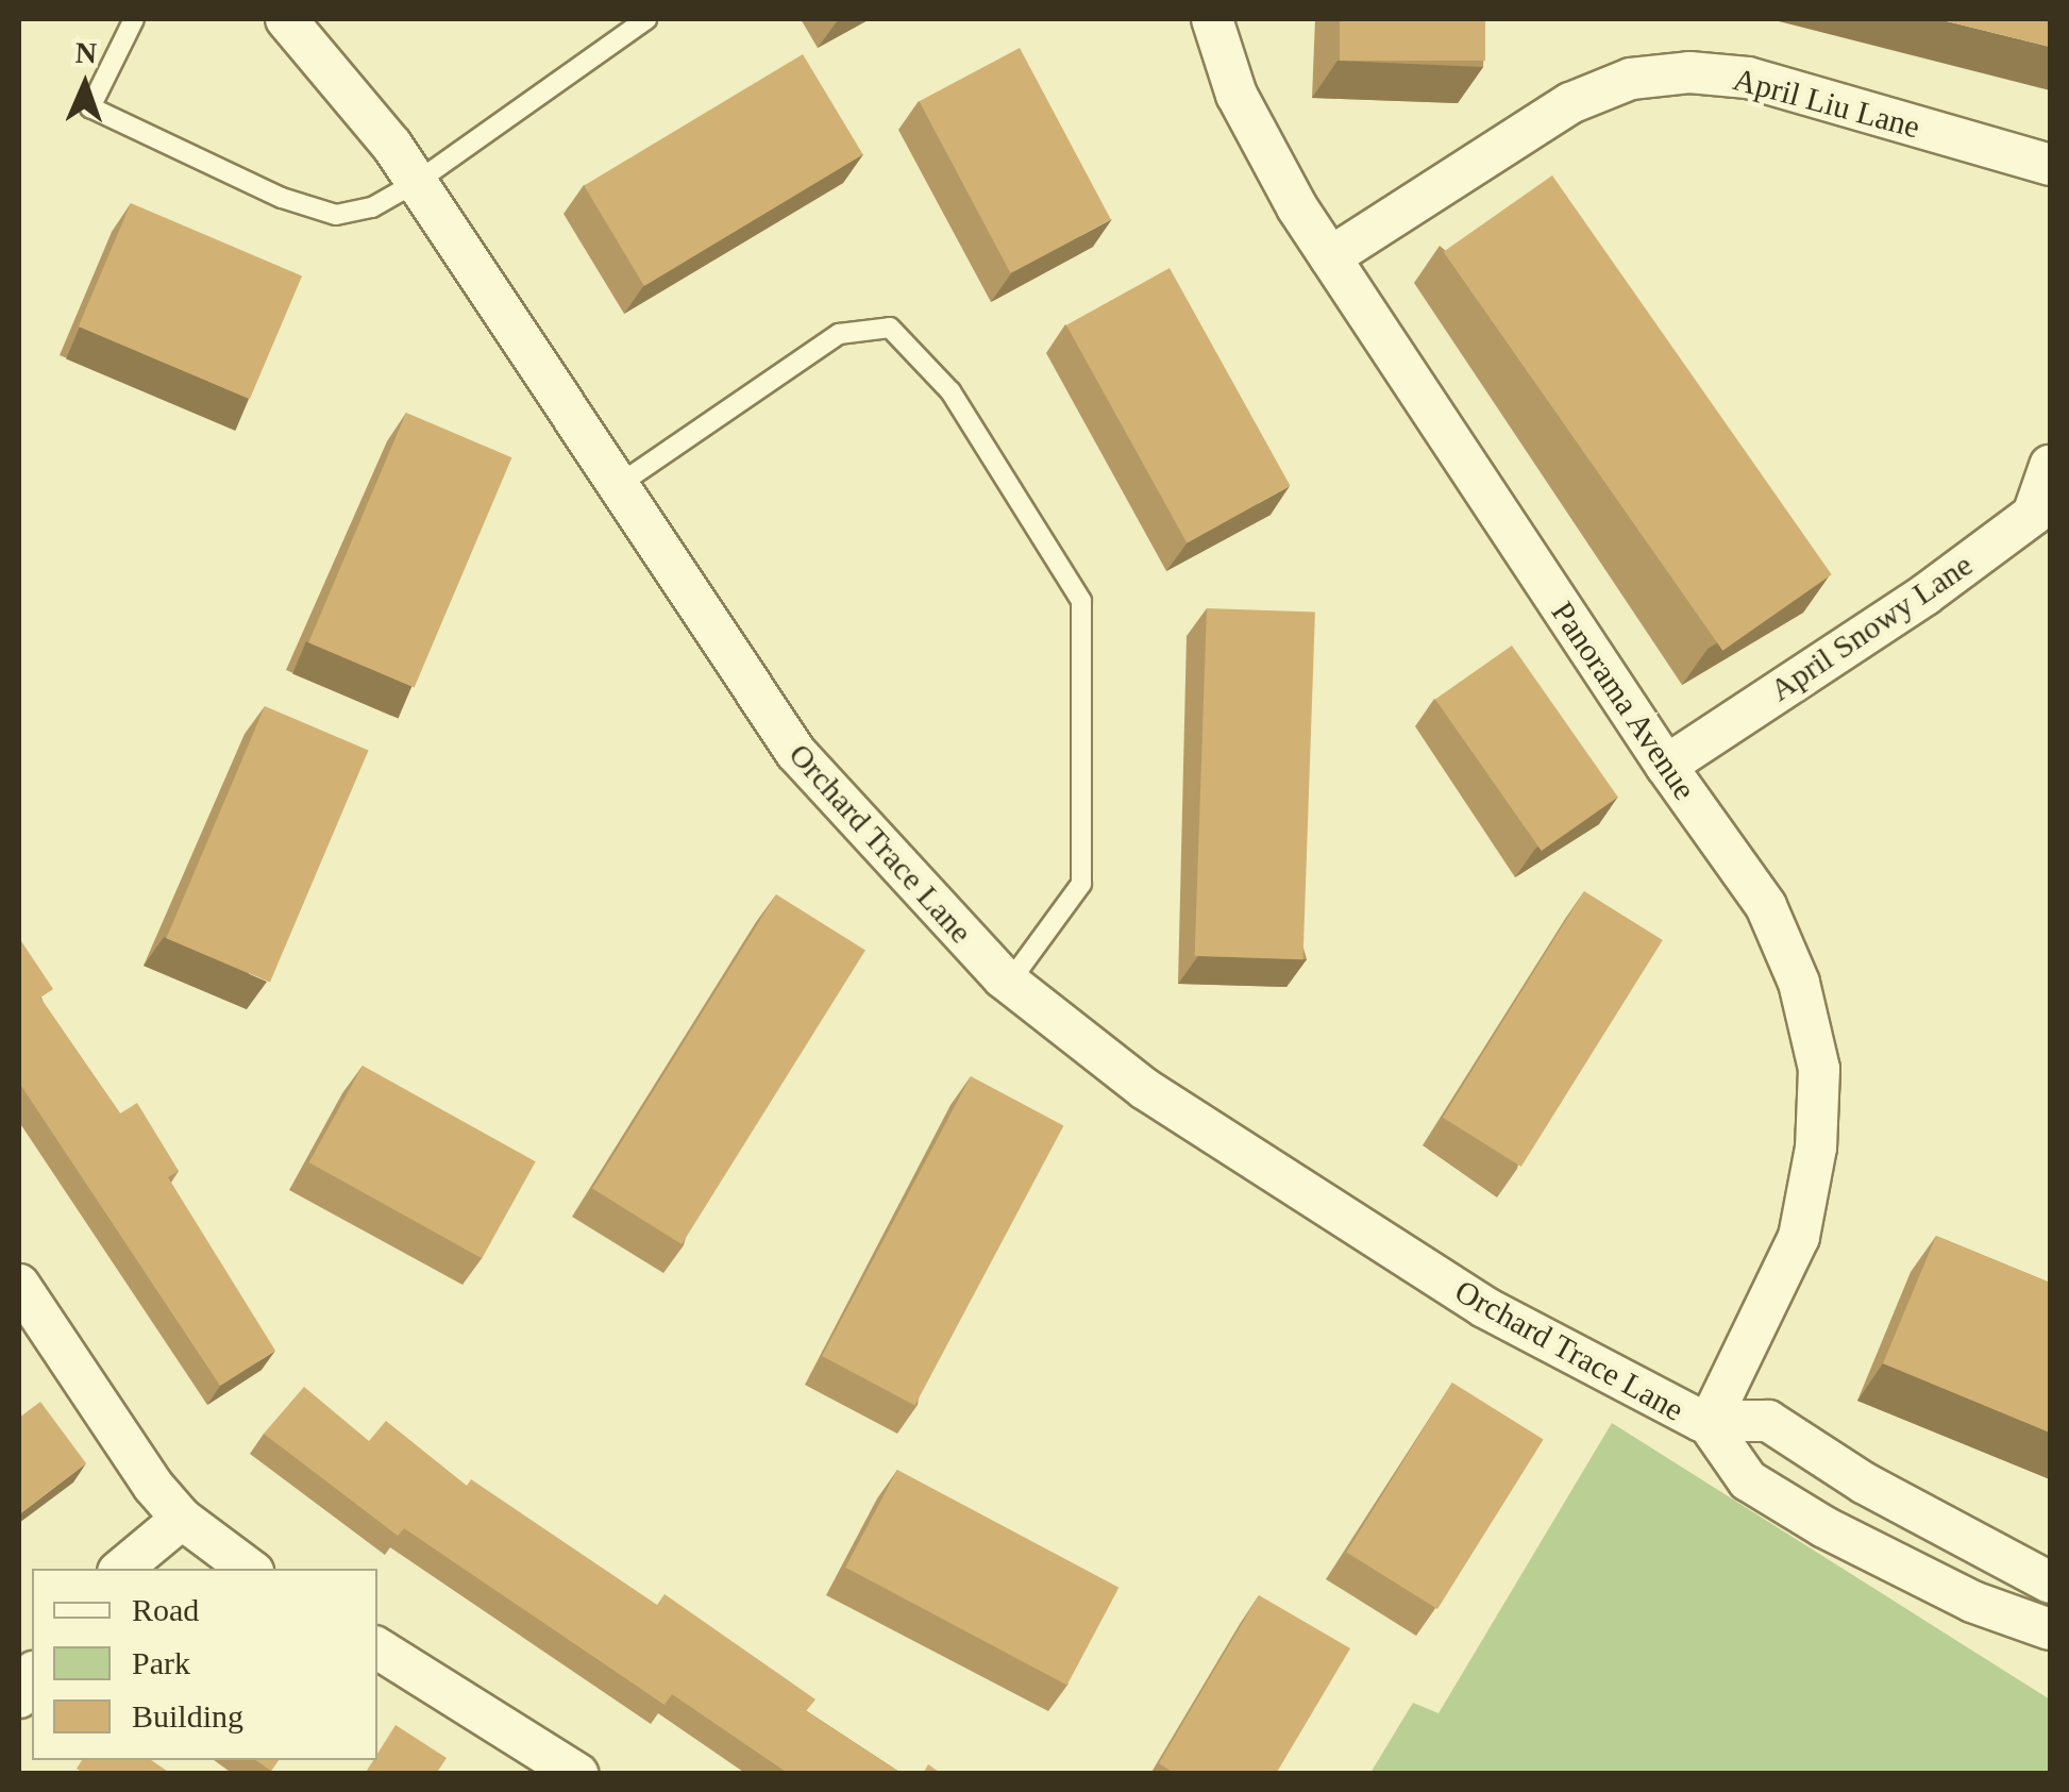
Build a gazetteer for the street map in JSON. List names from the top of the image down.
{
  "streets": {
    "street": [
      "April Liu Lane",
      "April Snowy Lane",
      "Panorama Avenue",
      "Orchard Trace Lane"
    ]
  },
  "crossings": [
    ["April Liu Lane", "Panorama Avenue"],
    ["April Snowy Lane", "Panorama Avenue"],
    ["Panorama Avenue", "Orchard Trace Lane"]
  ],
  "legend": ["Road", "Park", "Building"],
  "north": "top"
}
